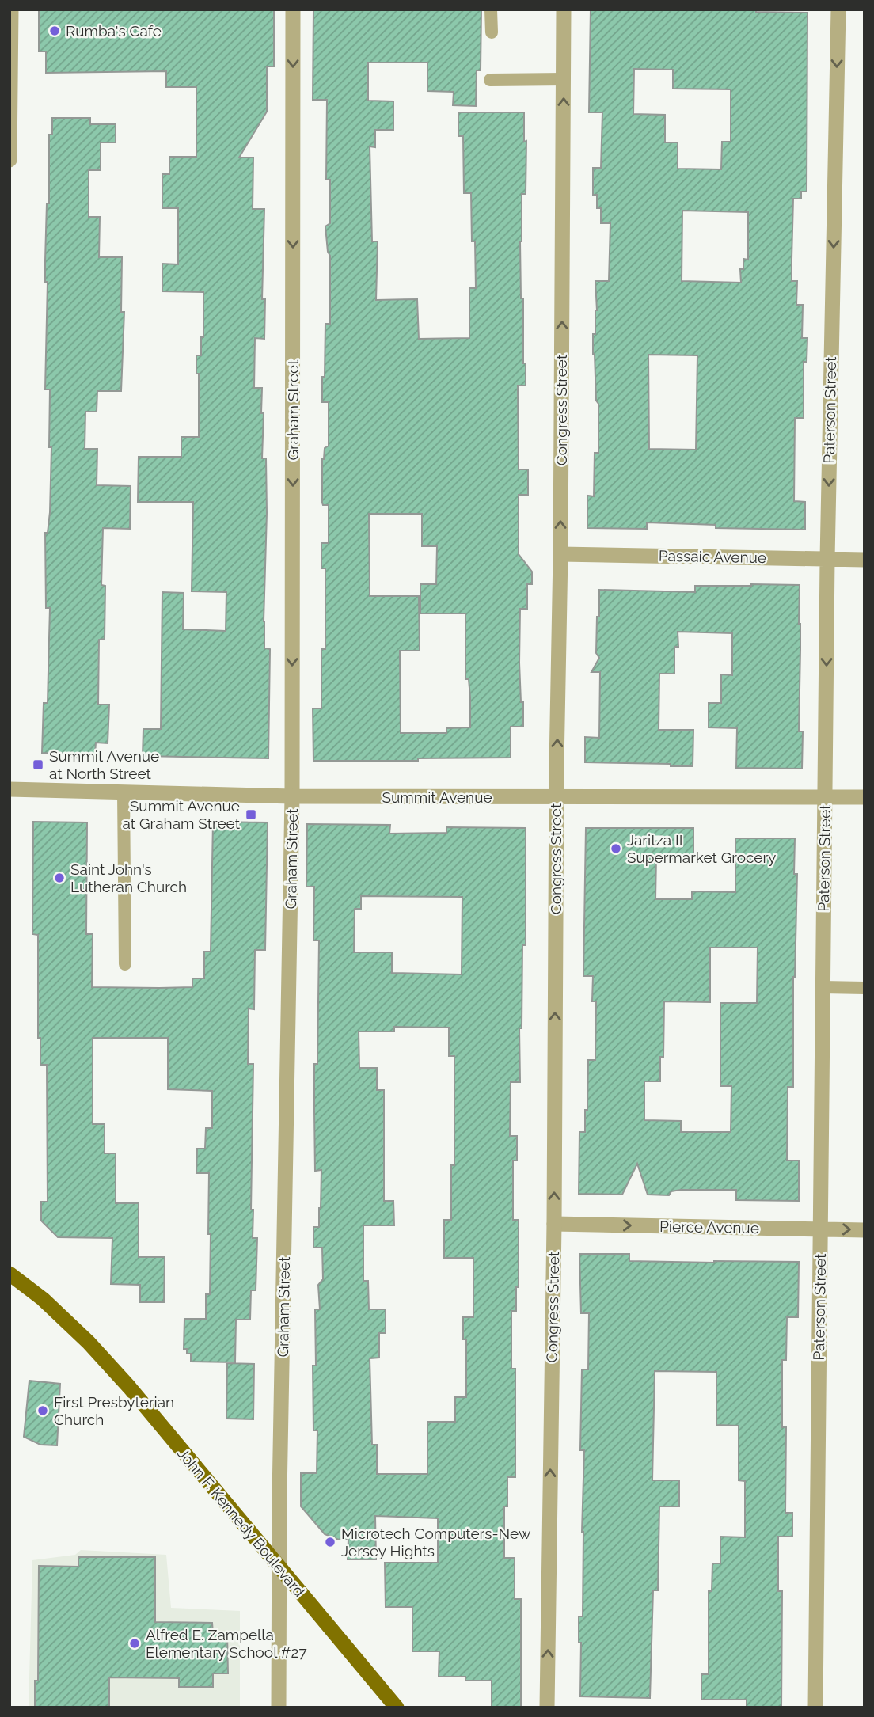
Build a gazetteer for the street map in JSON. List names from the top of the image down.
{
  "streets": {
    "main road": ["John F. Kennedy Boulevard"],
    "street": [
      "Graham Street",
      "Congress Street",
      "Paterson Street",
      "Passaic Avenue",
      "Summit Avenue",
      "Pierce Avenue"
    ]
  },
  "crossings": [
    ["Graham Street", "Summit Avenue"],
    ["Graham Street", "John F. Kennedy Boulevard"],
    ["Congress Street", "Passaic Avenue"],
    ["Congress Street", "Summit Avenue"],
    ["Congress Street", "Pierce Avenue"],
    ["Paterson Street", "Passaic Avenue"],
    ["Paterson Street", "Summit Avenue"],
    ["Paterson Street", "Pierce Avenue"]
  ],
  "one_way": [
    "Graham Street",
    "Congress Street",
    "Paterson Street",
    "Pierce Avenue"
  ],
  "places": {
    "other": [
      "Rumba's Cafe",
      "Jaritza II Supermarket Grocery",
      "Saint John's Lutheran Church",
      "First Presbyterian Church",
      "Microtech Computers-New Jersey Hights",
      "Alfred E. Zampella Elementary School #27"
    ],
    "transit": ["Summit Avenue at North Street", "Summit Avenue at Graham Street"]
  }
}
